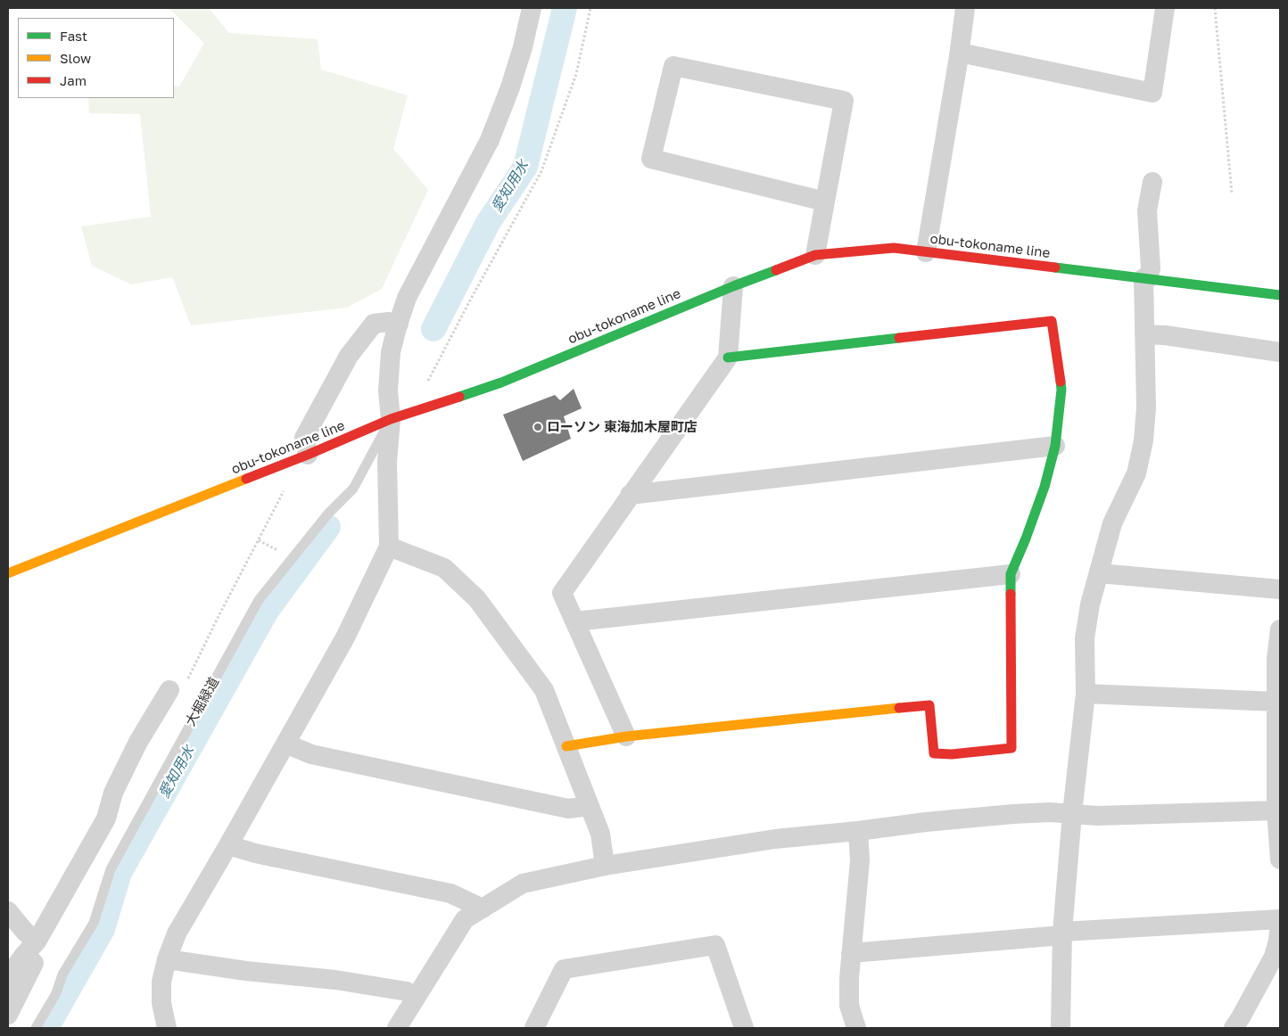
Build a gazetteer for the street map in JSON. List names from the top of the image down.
{
  "streets": {
    "main road": ["obu-tokoname line"],
    "lane": ["大堀緑道"]
  },
  "crossings": [
    ["obu-tokoname line", "大堀緑道"]
  ],
  "water": ["愛知用水"],
  "places": ["ローソン 東海加木屋町店"],
  "legend": ["Fast", "Slow", "Jam"]
}
